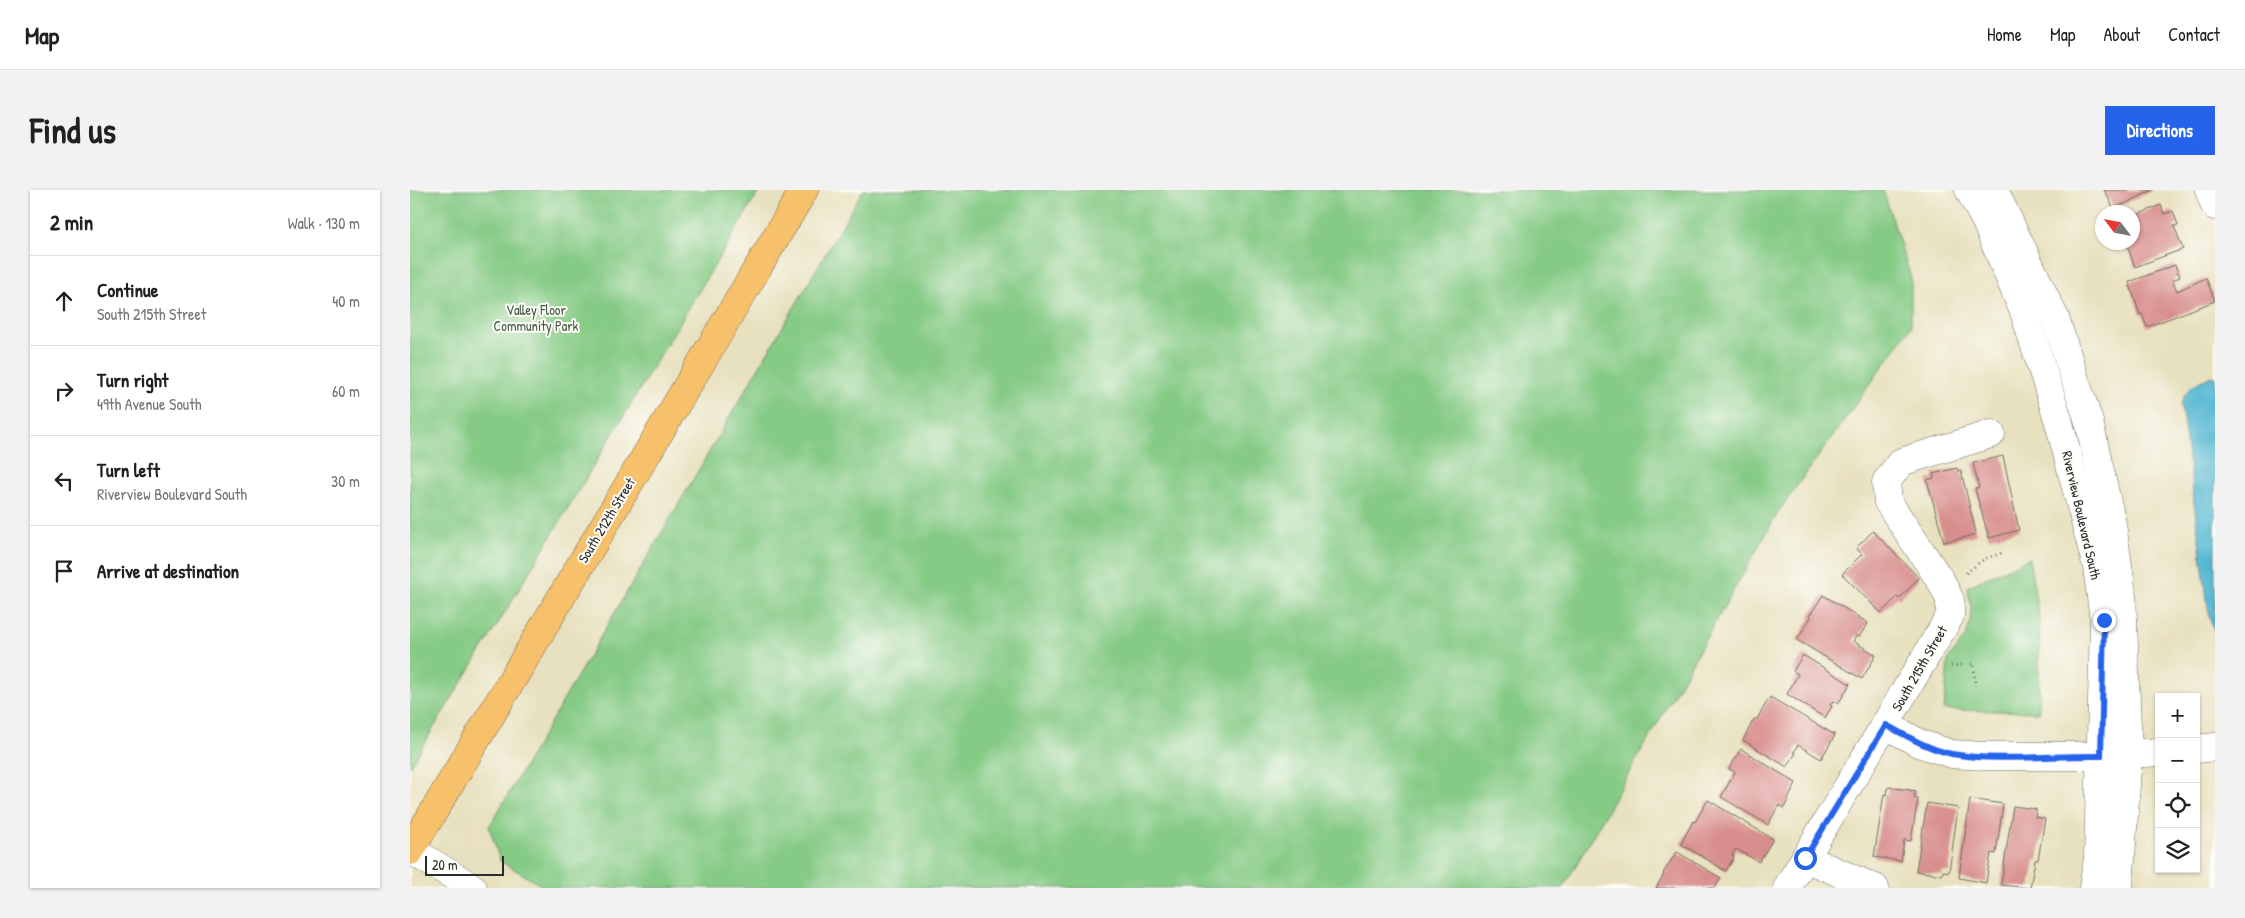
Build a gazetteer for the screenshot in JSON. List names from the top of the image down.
{
  "streets": {
    "main road": ["South 212th Street"],
    "street": ["Riverview Boulevard South", "South 215th Street"]
  },
  "parks": ["Valley Floor Community Park"],
  "scale_bar": "20 m",
  "north": "top left",
  "page": {
    "header": "Map",
    "nav": [
      "Home",
      "Map",
      "About",
      "Contact"
    ],
    "buttons": "Directions",
    "title": "Find us",
    "heading": ["2 min", "Walk · 130 m"],
    "list": [
      ["Continue", "South 215th Street", "40 m"],
      ["Turn right", "49th Avenue South", "60 m"],
      ["Turn left", "Riverview Boulevard South", "30 m"],
      "Arrive at destination"
    ],
    "map_buttons": ["+", "−"],
    "scale": "20 m"
  }
}
